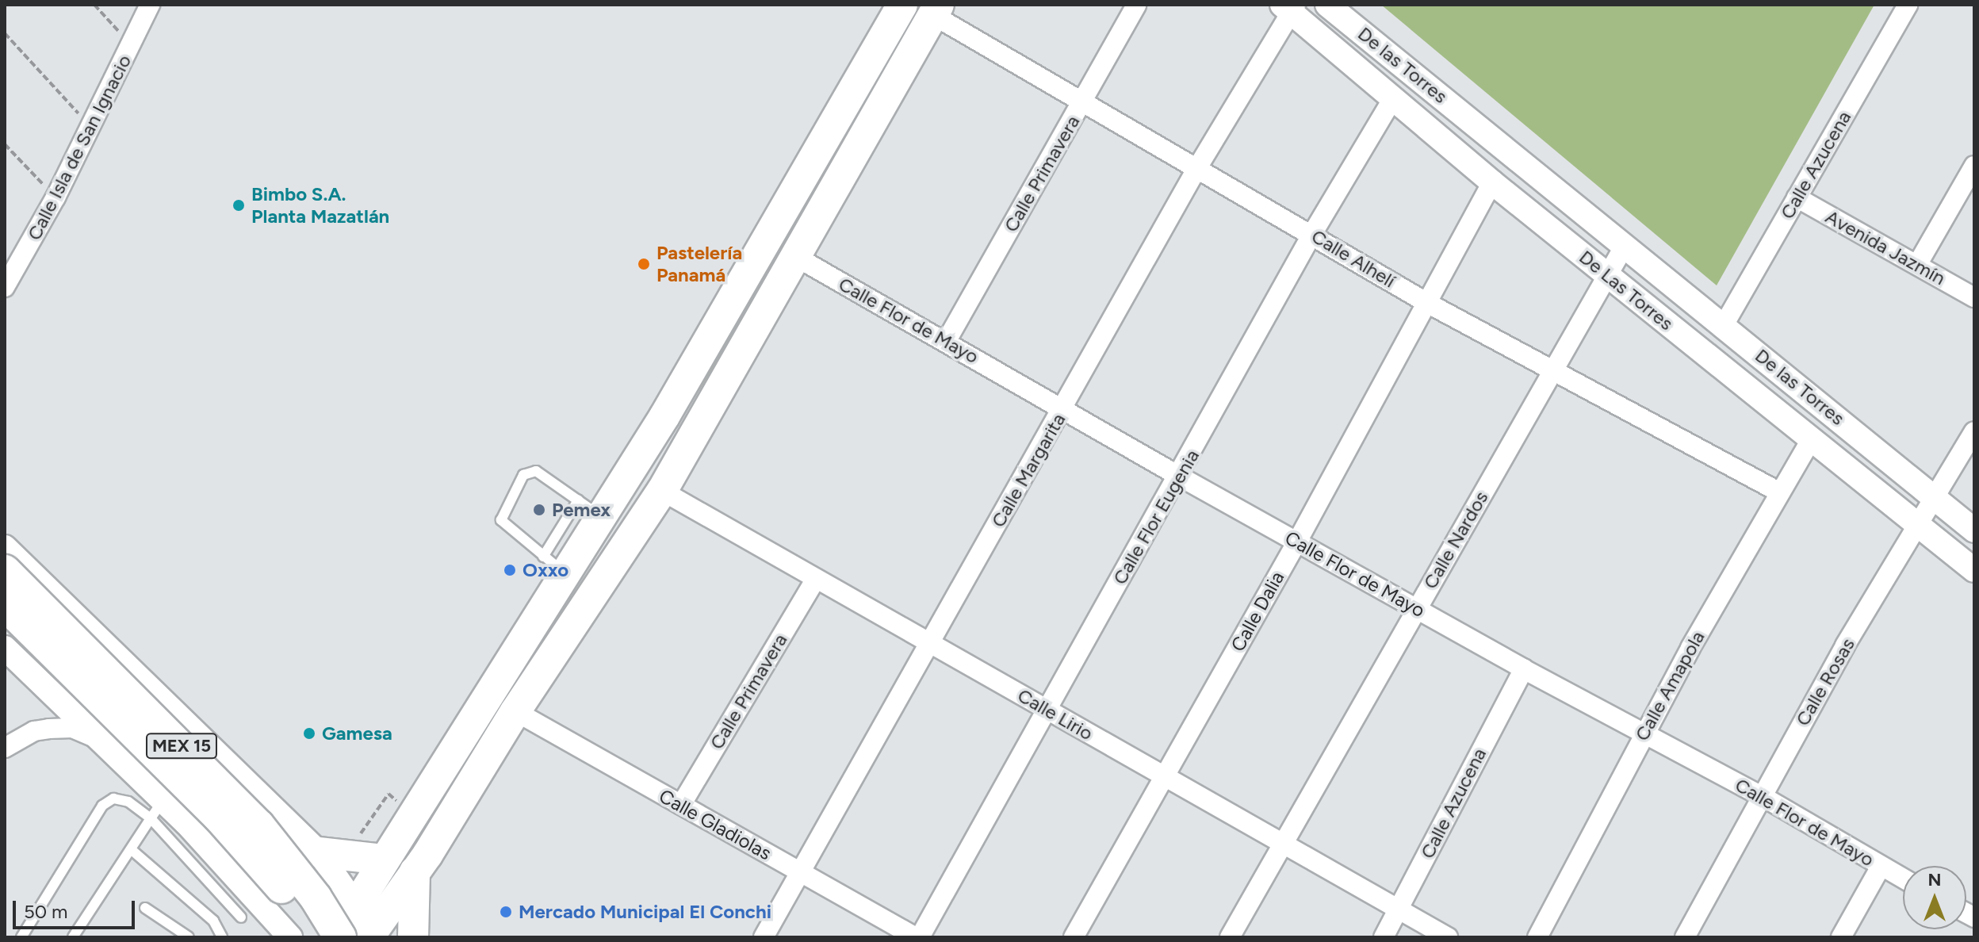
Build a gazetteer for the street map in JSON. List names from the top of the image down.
{
  "streets": {
    "highway": ["MEX 15"],
    "street": [
      "De las Torres",
      "Calle Isla de San Ignacio",
      "Calle Azucena",
      "Calle Primavera",
      "Avenida Jazmín",
      "Calle Alhelí",
      "De Las Torres",
      "Calle Flor de Mayo",
      "Calle Margarita",
      "Calle Flor Eugenia",
      "Calle Nardos",
      "Calle Dalia",
      "Calle Rosas",
      "Calle Amapola",
      "Calle Lirio",
      "Calle Gladiolas"
    ]
  },
  "crossings": [
    ["De las Torres", "Calle Azucena"],
    ["De las Torres", "De Las Torres"],
    ["De las Torres", "Calle Nardos"],
    ["De las Torres", "Calle Rosas"],
    ["Calle Azucena", "Avenida Jazmín"],
    ["Calle Azucena", "Calle Flor de Mayo"],
    ["Calle Azucena", "Calle Lirio"],
    ["Calle Primavera", "Calle Alhelí"],
    ["Calle Primavera", "Calle Flor de Mayo"],
    ["Calle Primavera", "Calle Lirio"],
    ["Calle Primavera", "Calle Gladiolas"],
    ["Calle Alhelí", "Calle Margarita"],
    ["Calle Alhelí", "Calle Flor Eugenia"],
    ["Calle Alhelí", "Calle Nardos"],
    ["Calle Alhelí", "Calle Dalia"],
    ["Calle Alhelí", "Calle Amapola"],
    ["De Las Torres", "Calle Margarita"],
    ["De Las Torres", "Calle Flor Eugenia"],
    ["De Las Torres", "Calle Nardos"],
    ["De Las Torres", "Calle Dalia"],
    ["De Las Torres", "Calle Rosas"],
    ["De Las Torres", "Calle Amapola"],
    ["Calle Flor de Mayo", "Calle Margarita"],
    ["Calle Flor de Mayo", "Calle Flor Eugenia"],
    ["Calle Flor de Mayo", "Calle Nardos"],
    ["Calle Flor de Mayo", "Calle Dalia"],
    ["Calle Flor de Mayo", "Calle Rosas"],
    ["Calle Flor de Mayo", "Calle Amapola"],
    ["Calle Margarita", "Calle Lirio"],
    ["Calle Margarita", "Calle Gladiolas"],
    ["Calle Flor Eugenia", "Calle Lirio"],
    ["Calle Flor Eugenia", "Calle Gladiolas"],
    ["Calle Nardos", "Calle Lirio"],
    ["Calle Dalia", "Calle Lirio"]
  ],
  "places": [
    "Bimbo S.A. Planta Mazatlán",
    "Pastelería Panamá",
    "Pemex",
    "Oxxo",
    "Gamesa",
    "Mercado Municipal El Conchi"
  ],
  "scale_bar": "50 m",
  "north": "top"
}
